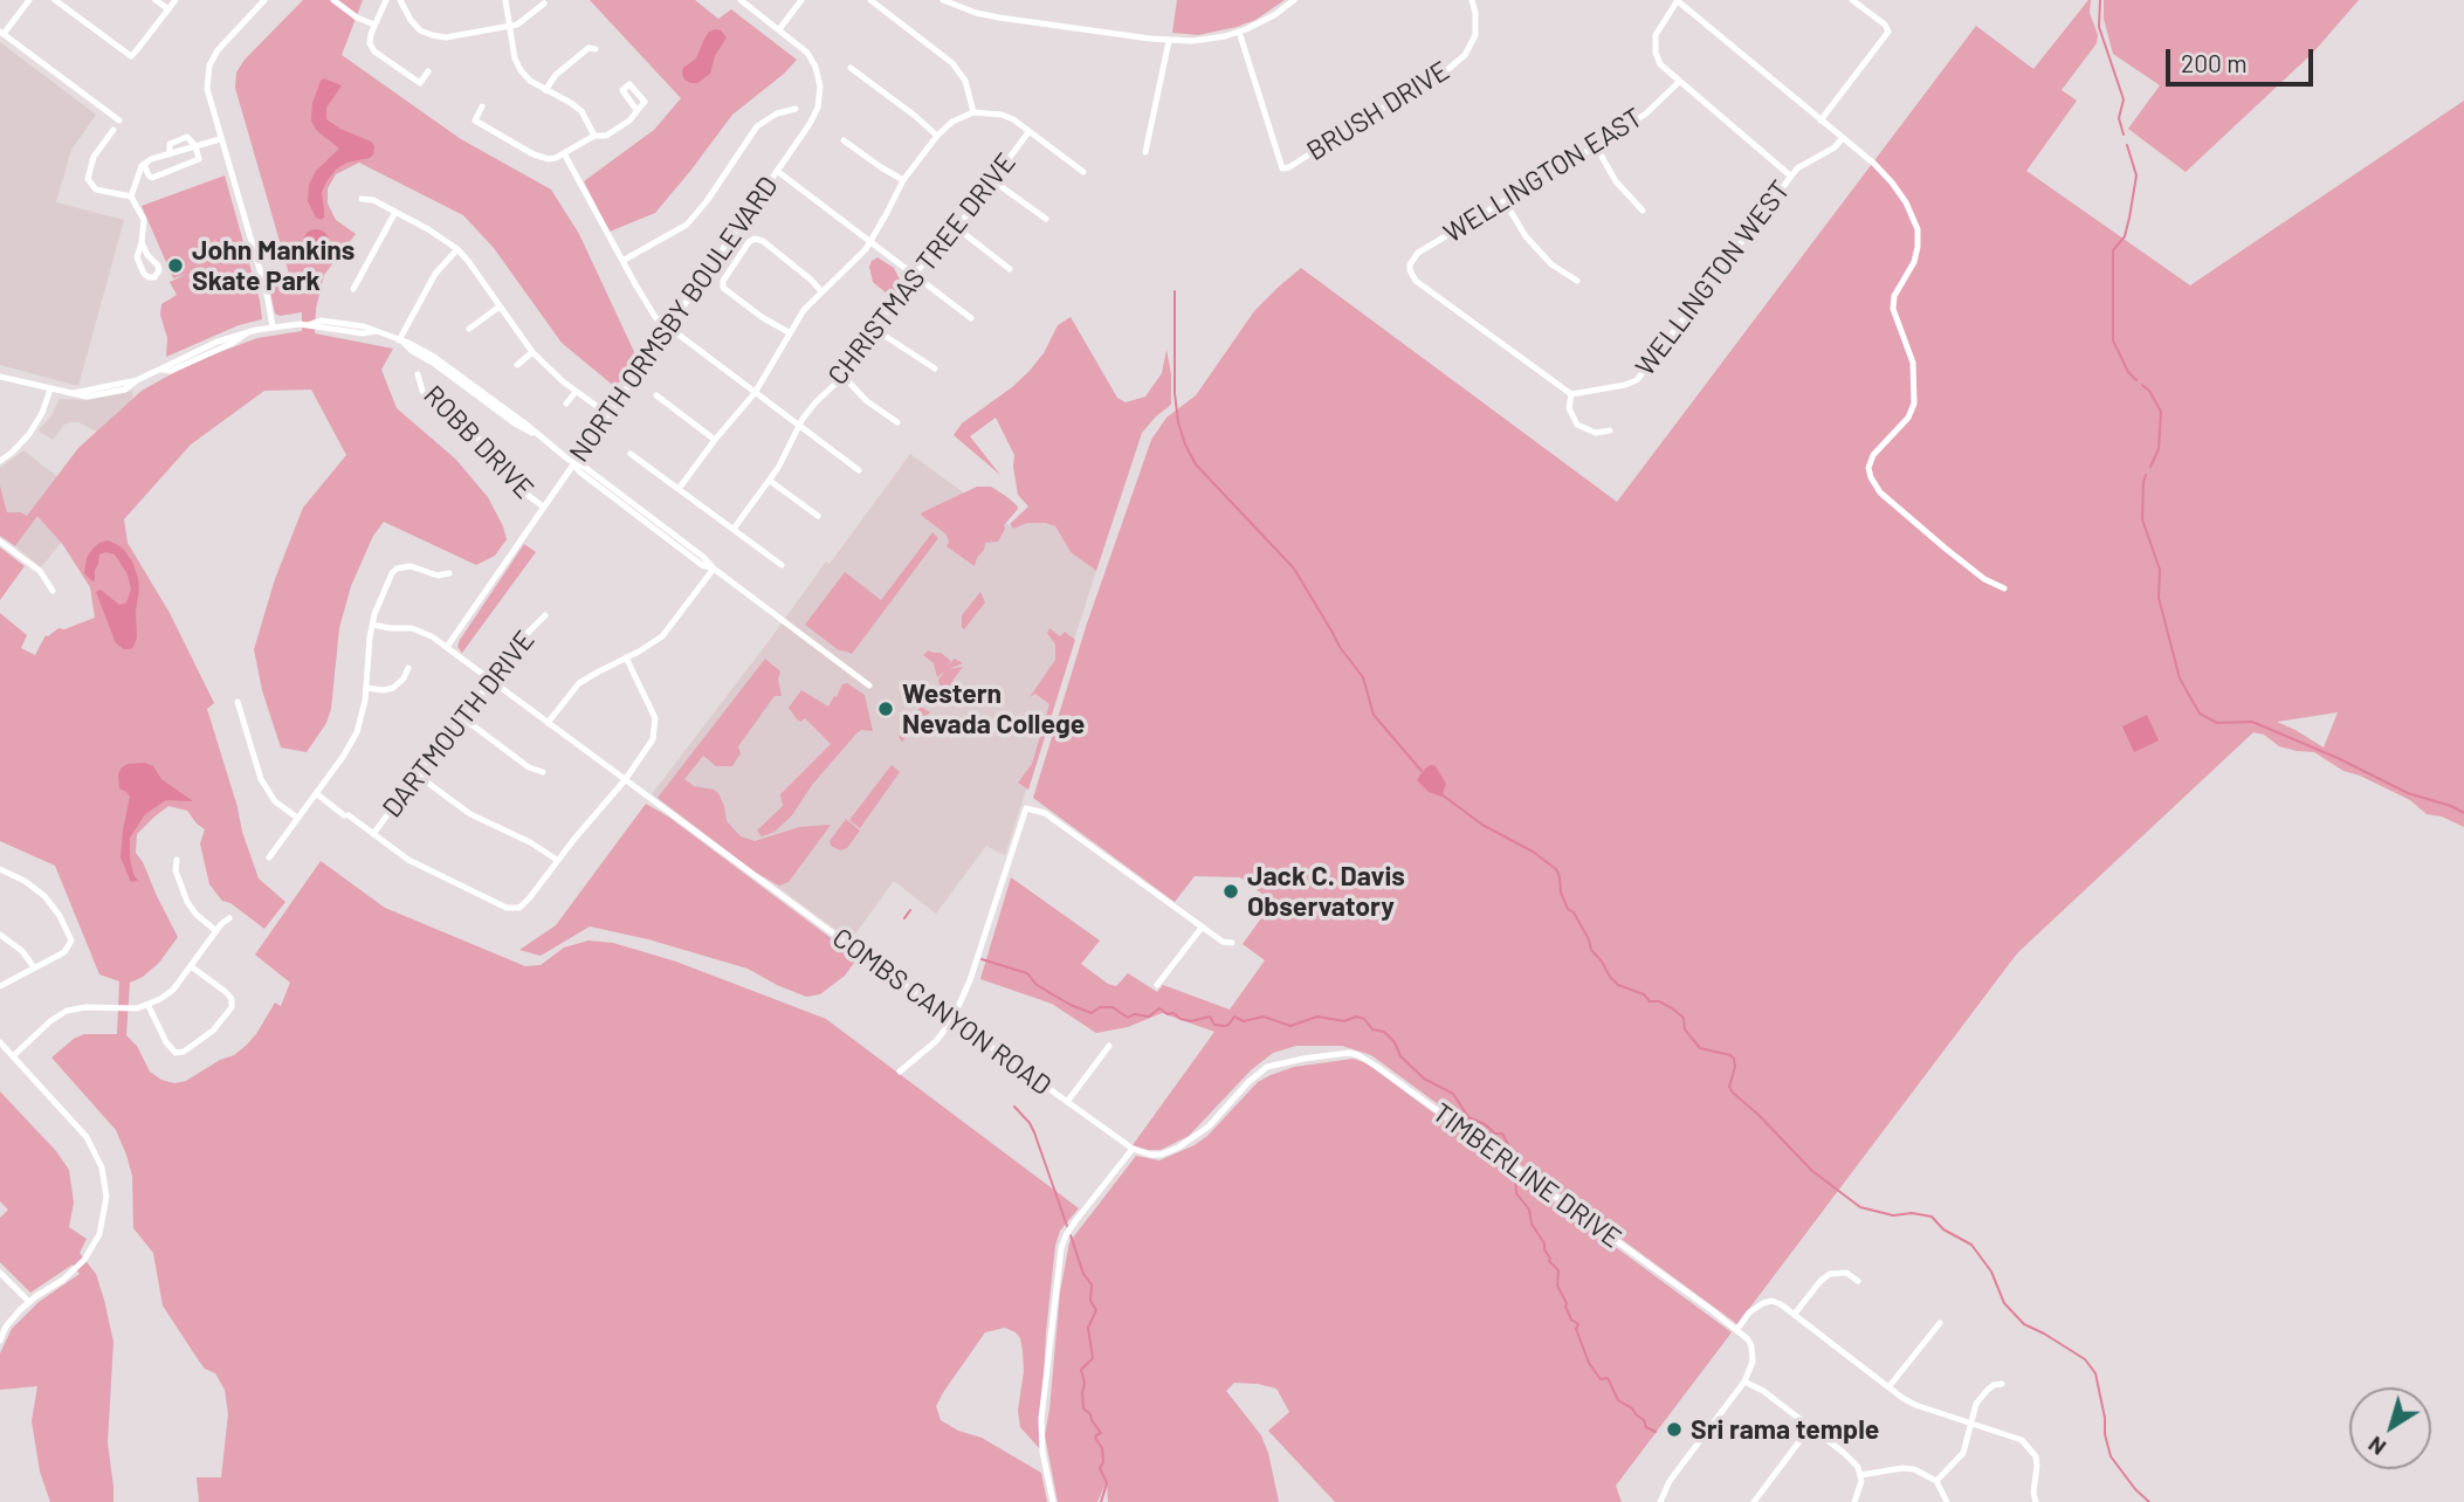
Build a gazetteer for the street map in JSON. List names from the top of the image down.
{
  "streets": {
    "street": [
      "BRUSH DRIVE",
      "WELLINGTON EAST",
      "CHRISTMAS TREE DRIVE",
      "WELLINGTON WEST",
      "NORTH ORMSBY BOULEVARD",
      "ROBB DRIVE",
      "DARTMOUTH DRIVE",
      "COMBS CANYON ROAD",
      "TIMBERLINE DRIVE"
    ]
  },
  "crossings": [
    ["WELLINGTON EAST", "WELLINGTON WEST"],
    ["NORTH ORMSBY BOULEVARD", "ROBB DRIVE"],
    ["NORTH ORMSBY BOULEVARD", "COMBS CANYON ROAD"],
    ["DARTMOUTH DRIVE", "COMBS CANYON ROAD"],
    ["COMBS CANYON ROAD", "TIMBERLINE DRIVE"]
  ],
  "places": [
    "John Mankins Skate Park",
    "Western Nevada College",
    "Jack C. Davis Observatory",
    "Sri rama temple"
  ],
  "scale_bar": "200 m",
  "north": "bottom left"
}
